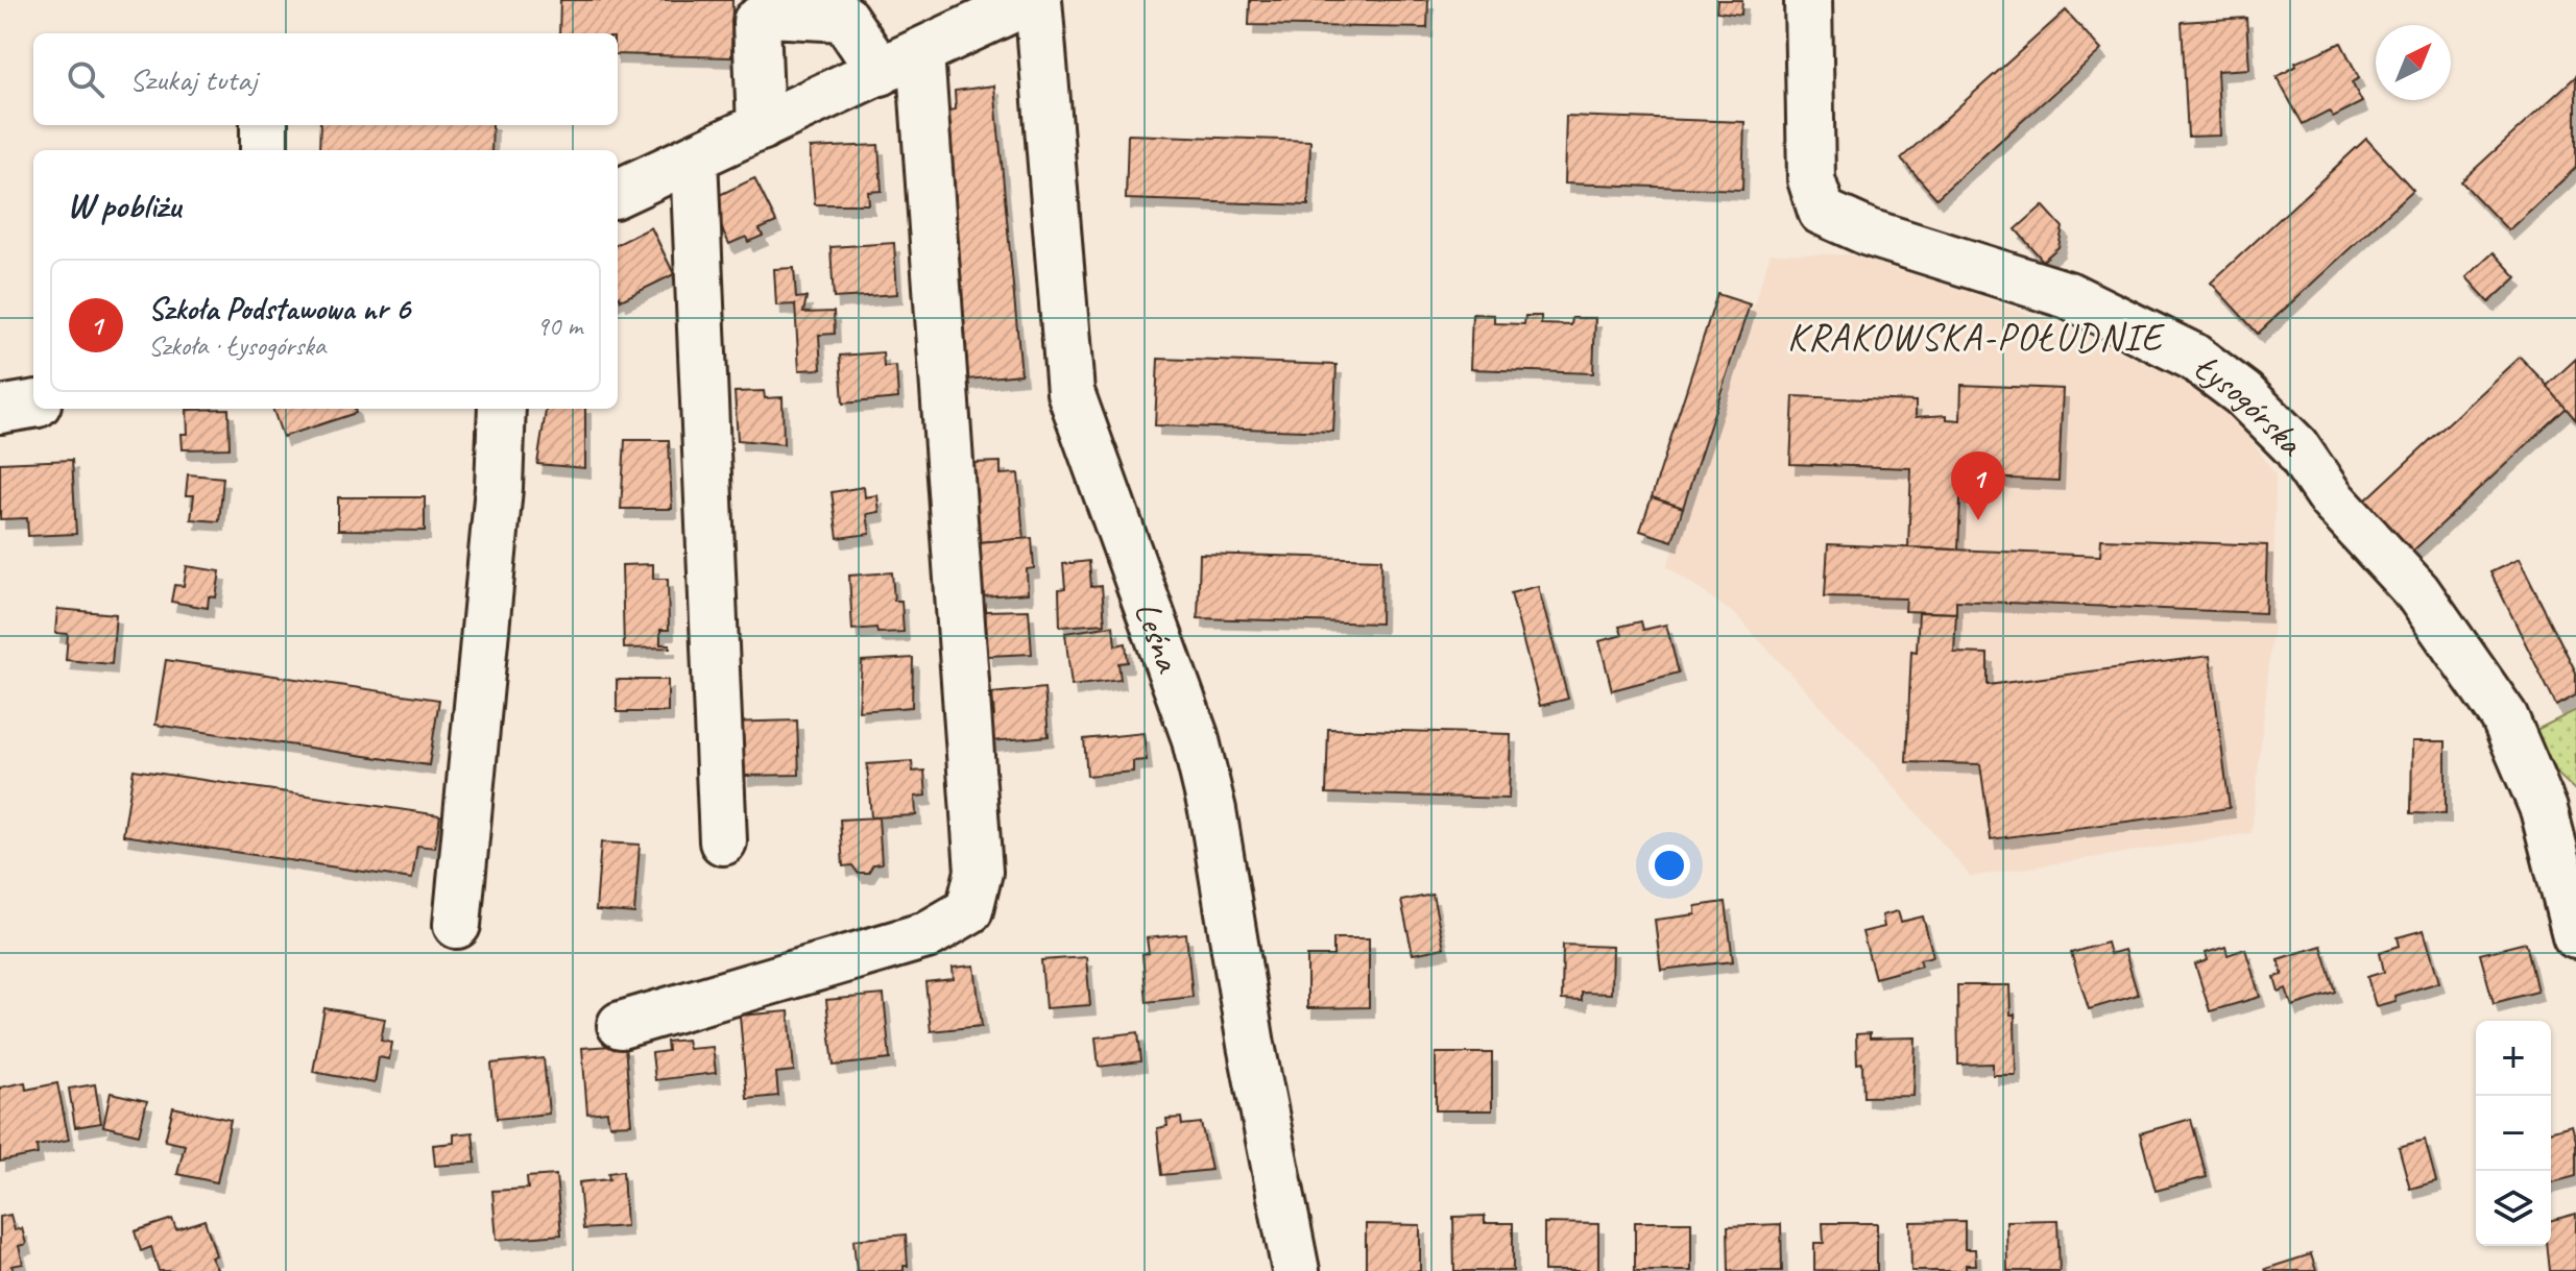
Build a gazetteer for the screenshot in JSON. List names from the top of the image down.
{
  "streets": {
    "street": ["Łysogórska", "Leśna"]
  },
  "districts": ["KRAKOWSKA-POŁUDNIE"],
  "north": "top right",
  "page": {
    "search": "Szukaj tutaj",
    "heading": "W pobliżu",
    "list": [
      {
        "mark": "1",
        "name": "Szkoła Podstawowa nr 6",
        "note": "Szkoła · Łysogórska",
        "value": "90 m"
      }
    ],
    "pins": "1",
    "map_buttons": ["+", "−"]
  }
}
